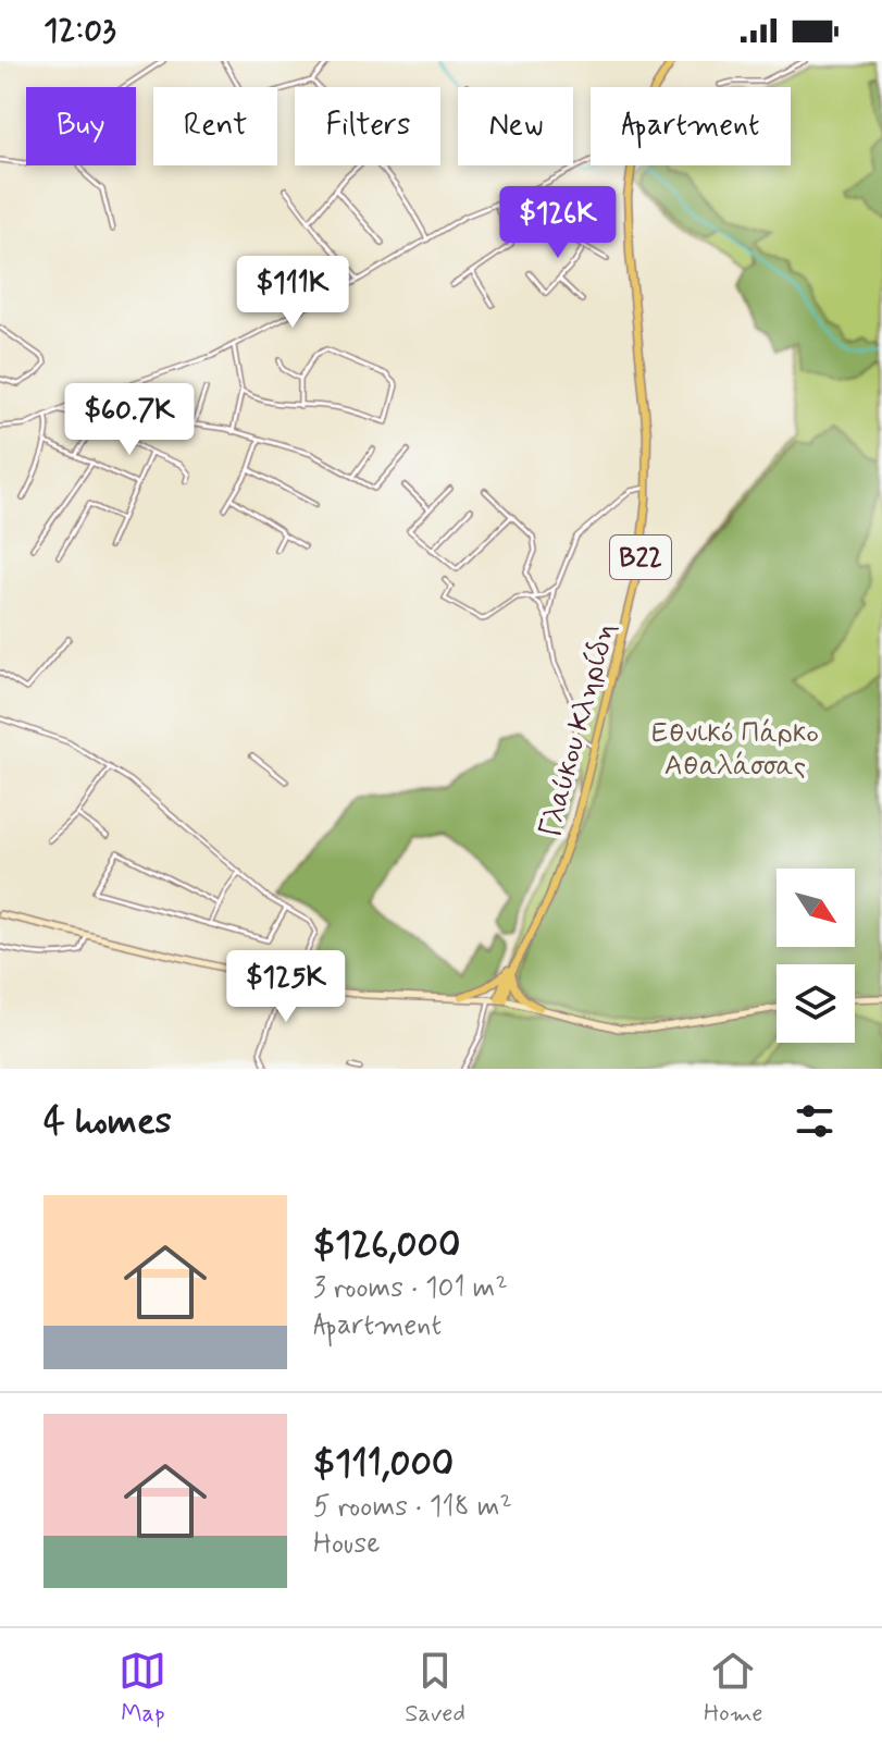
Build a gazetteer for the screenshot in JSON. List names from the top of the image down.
{
  "streets": {
    "main road": ["B22", "Γλαύκου Κληρίδη"]
  },
  "parks": ["Εθνικό Πάρκο Αθαλάσσας"],
  "north": "bottom right",
  "page": {
    "status": "12:03",
    "chip": [
      "Buy",
      "Rent",
      "Filters",
      "New",
      "Apartment"
    ],
    "price": [
      "$126K",
      "$111K",
      "$60.7K",
      "$125K"
    ],
    "heading": "4 homes",
    "list": [
      {
        "name": "$126,000",
        "note": "3 rooms · 101 m² · Apartment"
      },
      {
        "name": "$111,000",
        "note": "5 rooms · 118 m² · House"
      }
    ],
    "tabs": ["Map", "Saved", "Home"]
  }
}
